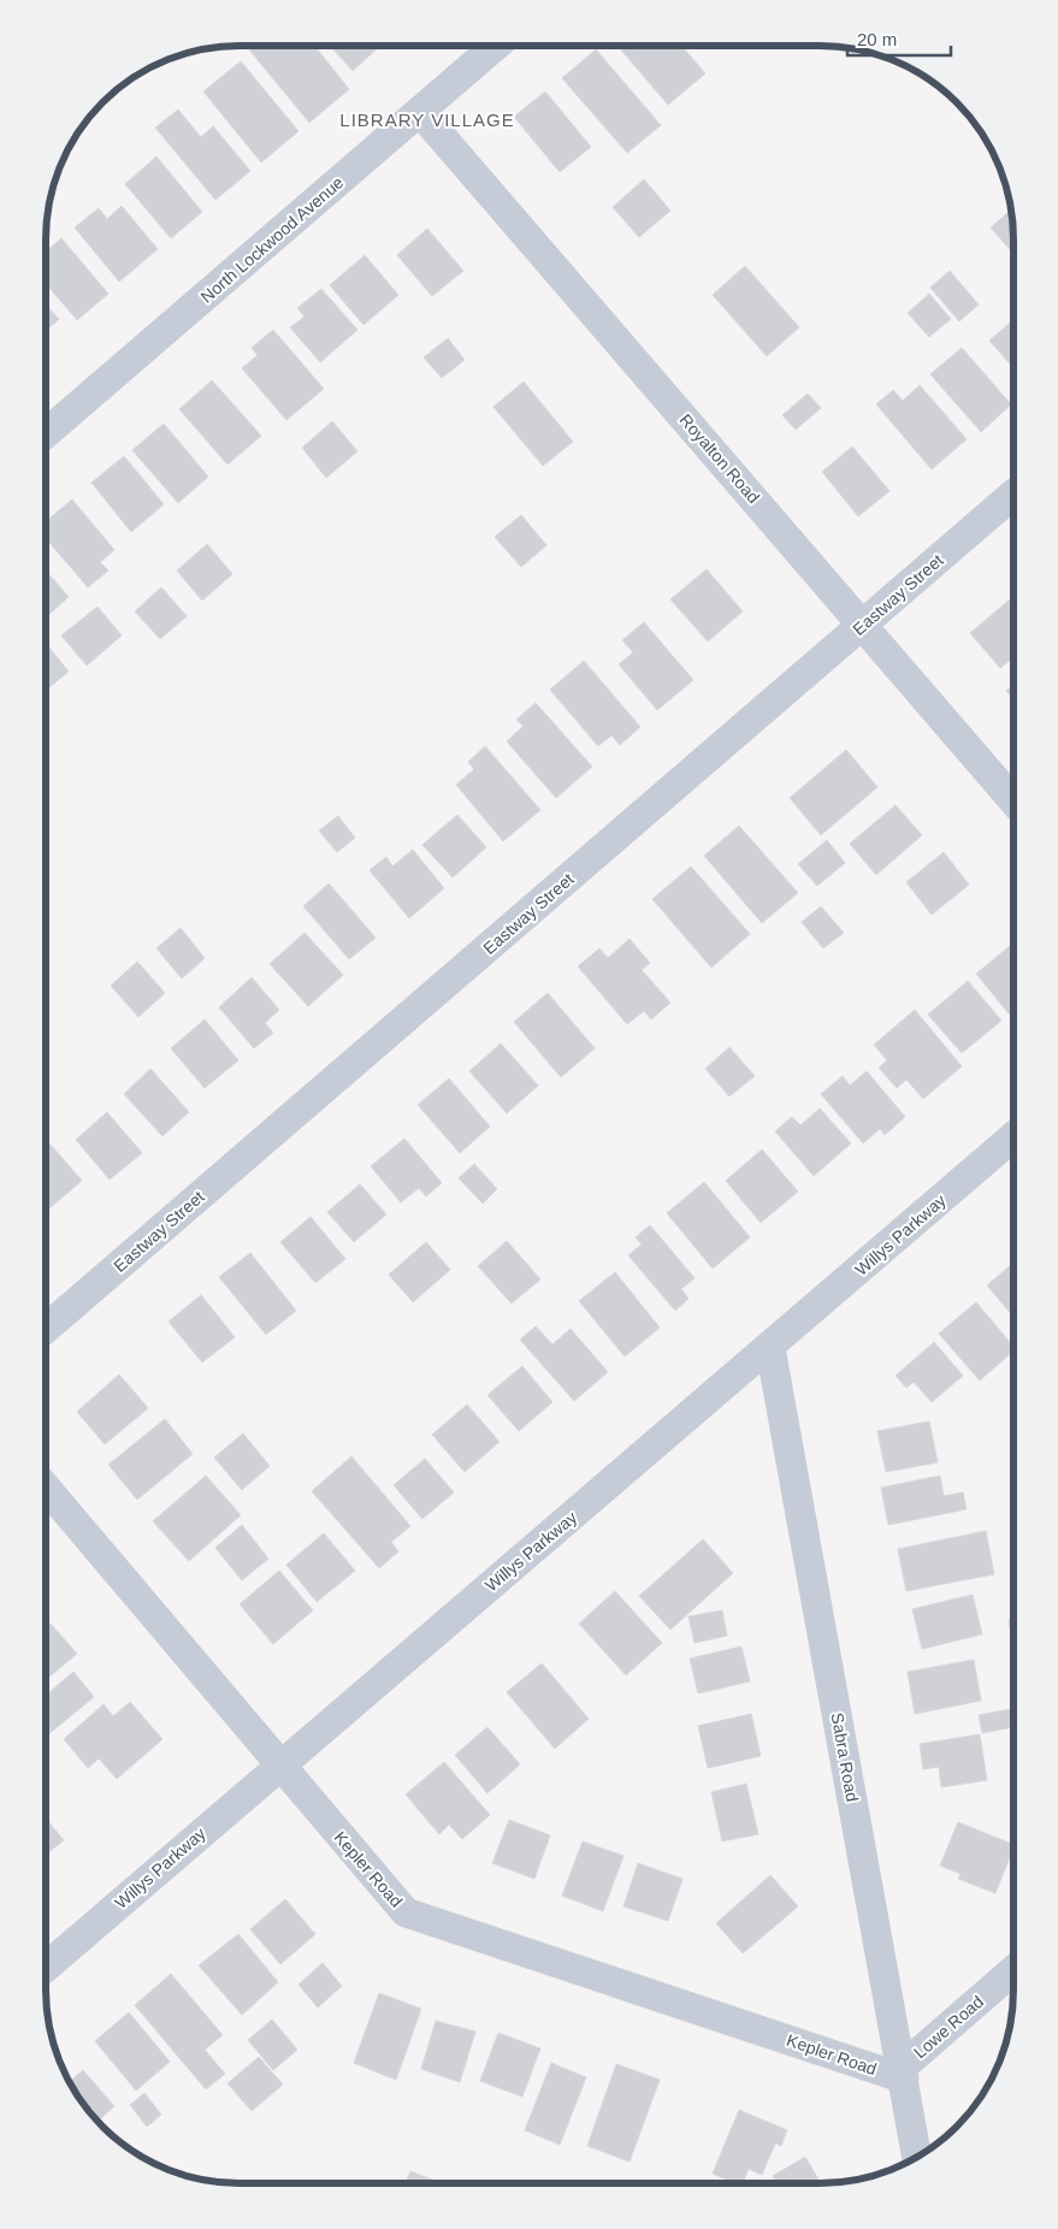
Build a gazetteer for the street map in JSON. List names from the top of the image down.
{
  "streets": {
    "street": [
      "North Lockwood Avenue",
      "Royalton Road",
      "Eastway Street",
      "Willys Parkway",
      "Sabra Road",
      "Kepler Road",
      "Lowe Road"
    ]
  },
  "crossings": [
    ["North Lockwood Avenue", "Royalton Road"],
    ["Royalton Road", "Eastway Street"],
    ["Willys Parkway", "Sabra Road"],
    ["Willys Parkway", "Kepler Road"],
    ["Sabra Road", "Kepler Road"],
    ["Sabra Road", "Lowe Road"],
    ["Kepler Road", "Lowe Road"]
  ],
  "districts": ["LIBRARY VILLAGE"],
  "scale_bar": "20 m"
}
